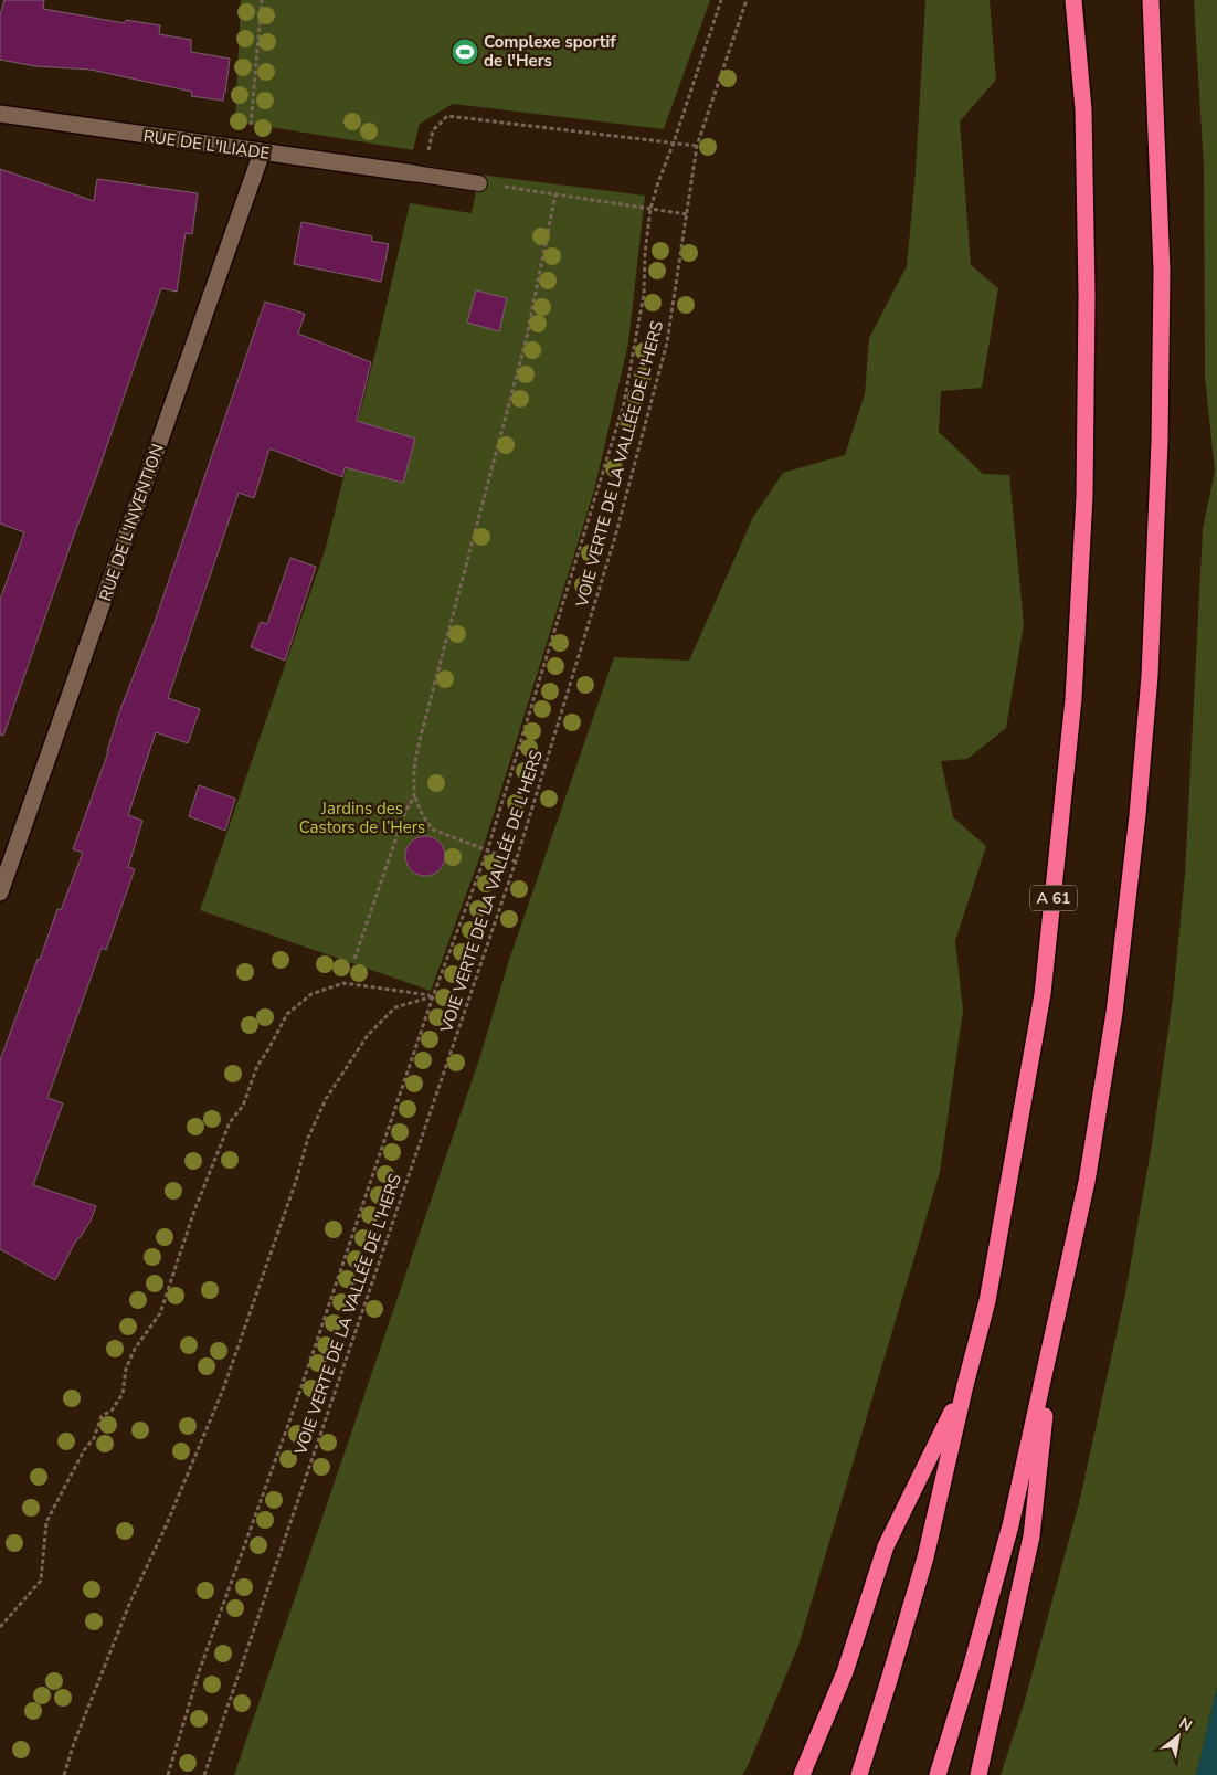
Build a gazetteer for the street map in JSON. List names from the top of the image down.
{
  "streets": {
    "highway": ["A 61"],
    "street": ["RUE DE L'ILIADE", "RUE DE L'INVENTION"],
    "path": ["VOIE VERTE DE LA VALLÉE DE L'HERS"]
  },
  "crossings": [
    ["RUE DE L'ILIADE", "RUE DE L'INVENTION"]
  ],
  "parks": ["Jardins des Castors de l’Hers"],
  "places": {
    "sports": ["Complexe sportif de l'Hers"]
  },
  "north": "top right"
}
